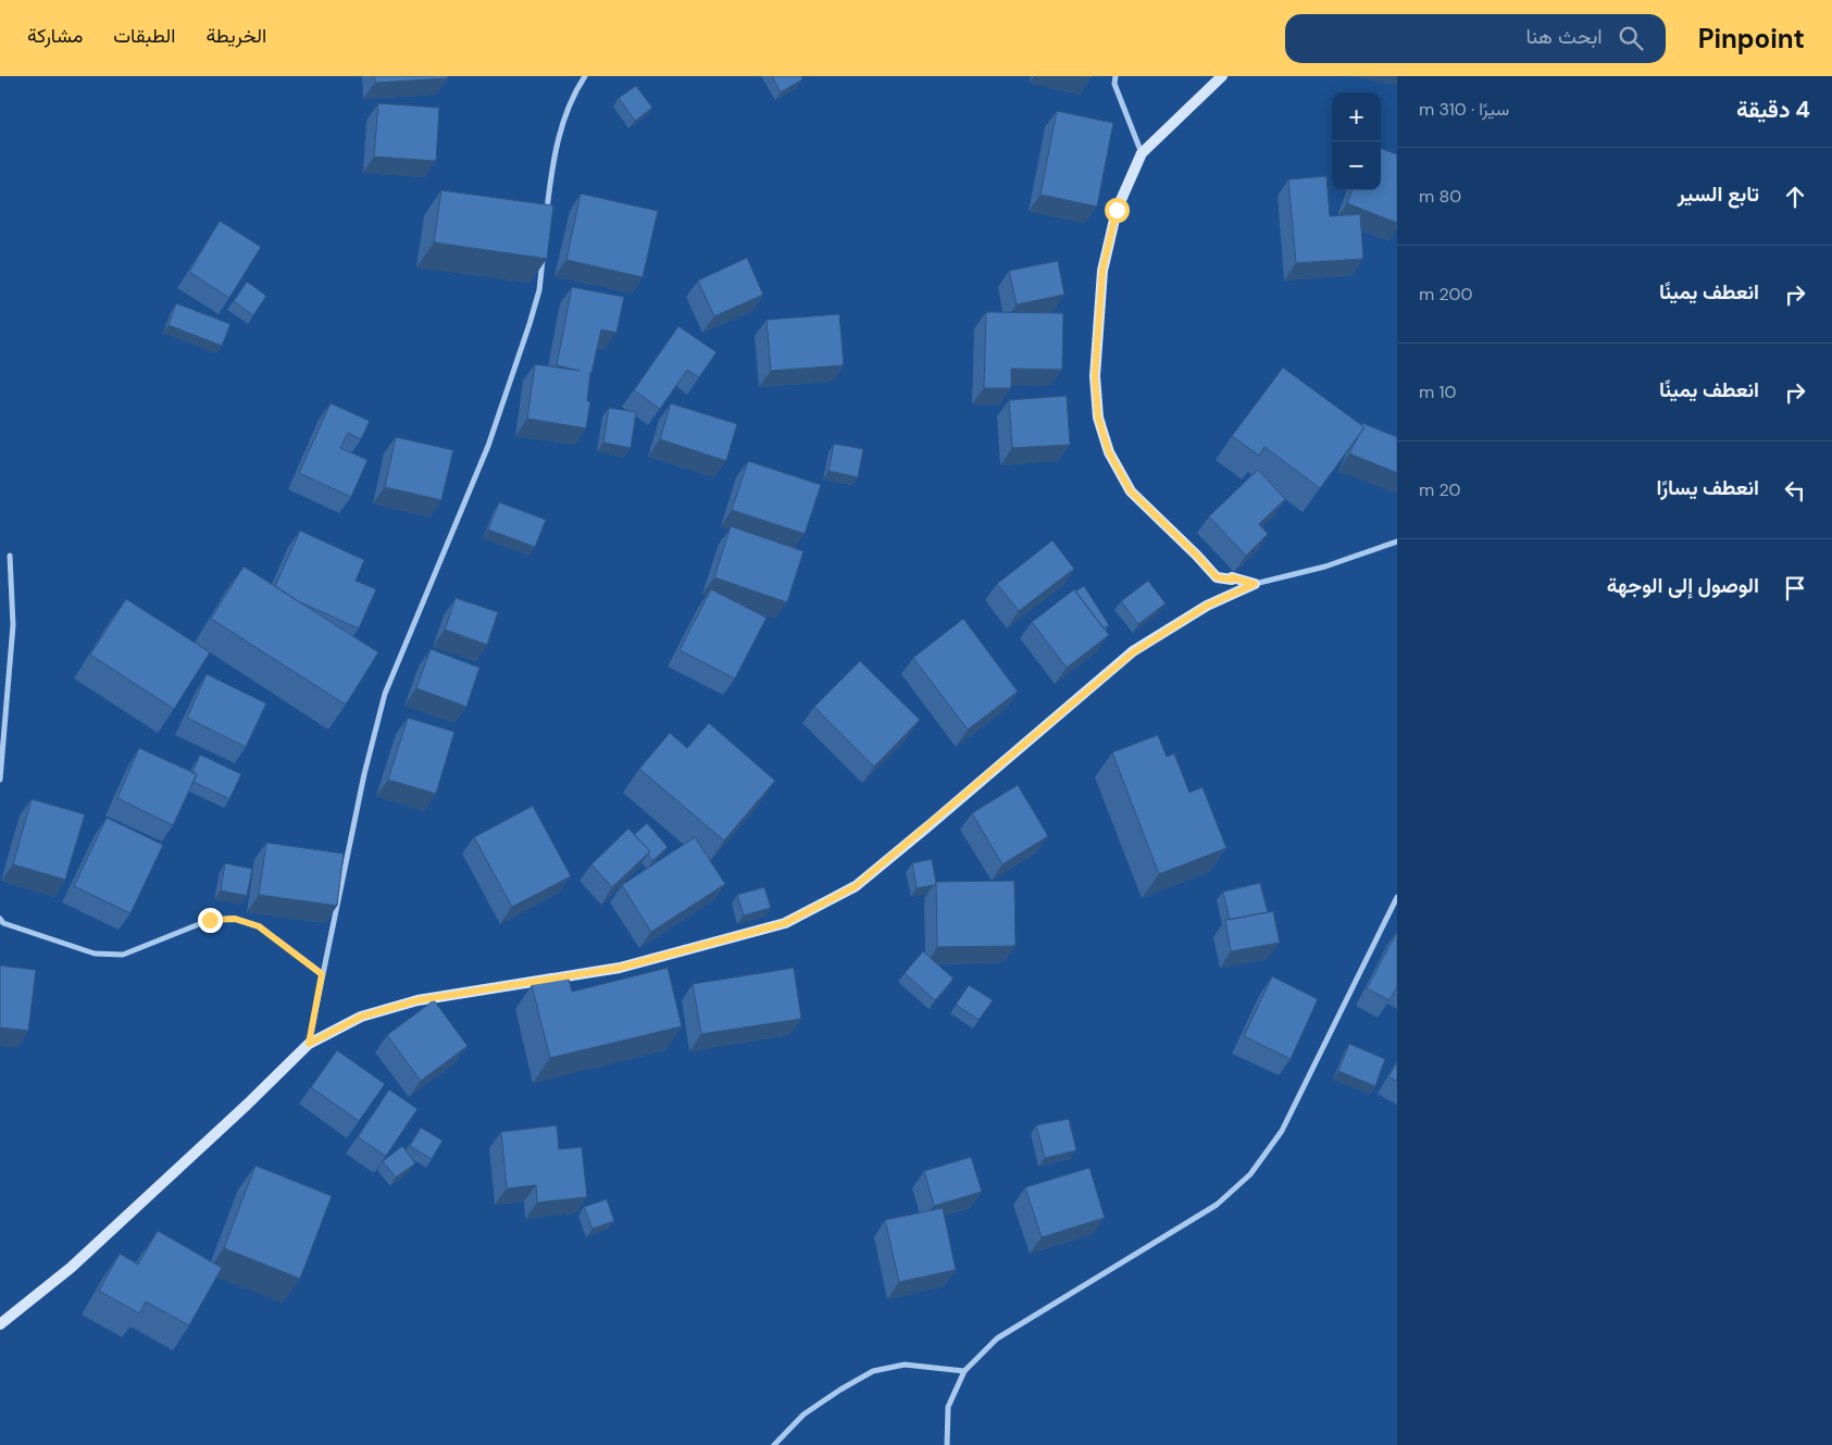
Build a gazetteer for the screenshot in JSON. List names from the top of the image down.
{
  "page": {
    "header": "Pinpoint",
    "search": "ابحث هنا",
    "nav": ["الخريطة", "الطبقات", "مشاركة"],
    "heading": ["4 دقيقة", "سيرًا · 310 m"],
    "map_buttons": ["+", "−"],
    "list": [
      ["تابع السير", "80 m"],
      ["انعطف يمينًا", "200 m"],
      ["انعطف يمينًا", "10 m"],
      ["انعطف يسارًا", "20 m"],
      "الوصول إلى الوجهة"
    ]
  }
}
